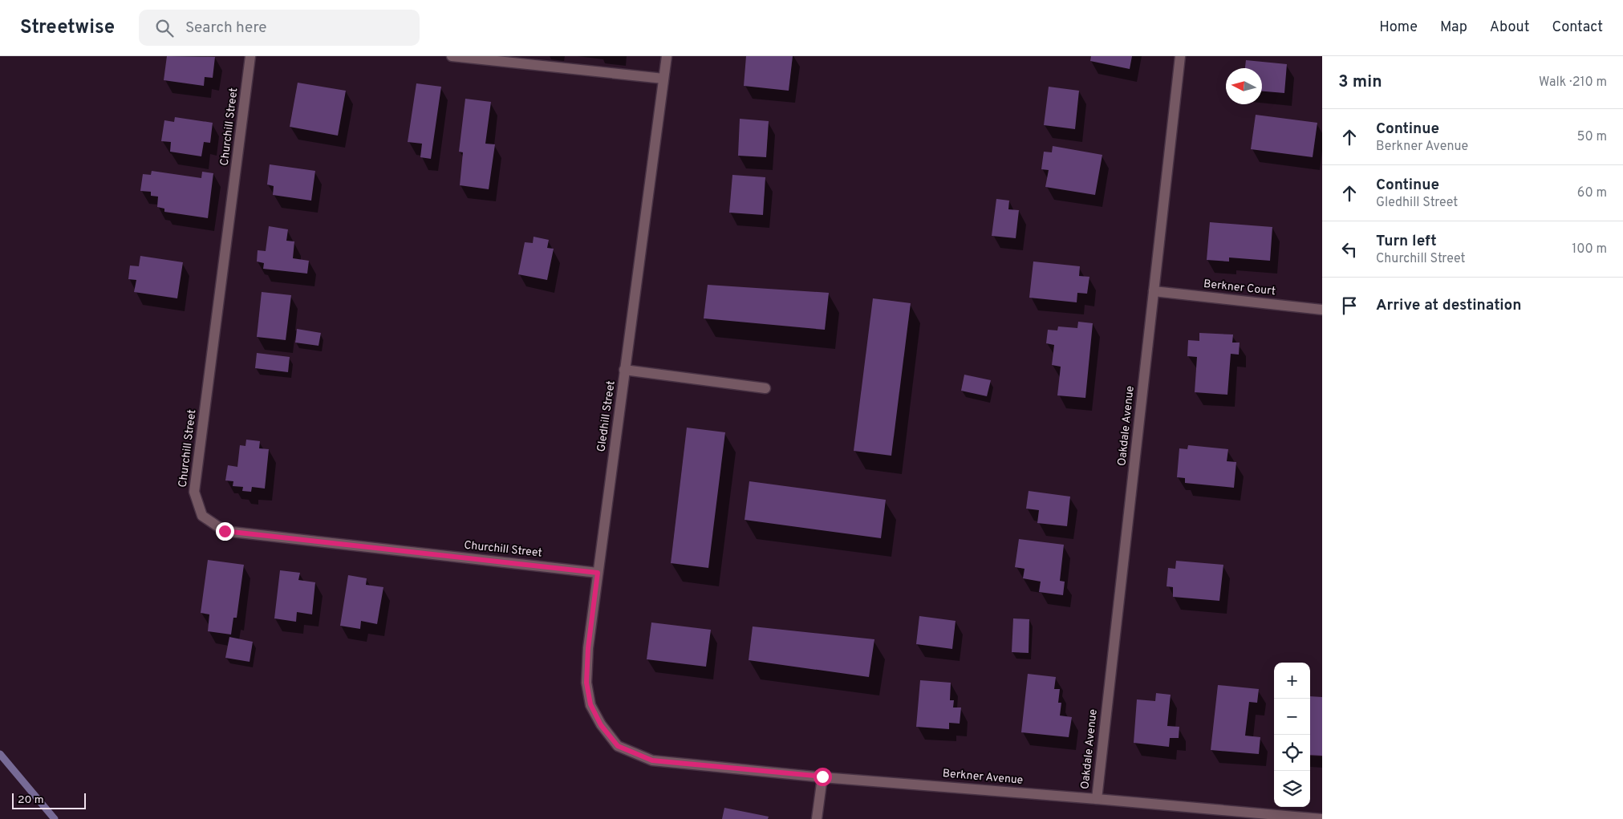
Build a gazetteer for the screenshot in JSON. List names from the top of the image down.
{
  "streets": {
    "street": [
      "Churchill Street",
      "Berkner Court",
      "Gledhill Street",
      "Oakdale Avenue",
      "Berkner Avenue"
    ]
  },
  "crossings": [
    ["Churchill Street", "Gledhill Street"],
    ["Berkner Court", "Oakdale Avenue"],
    ["Gledhill Street", "Berkner Avenue"],
    ["Oakdale Avenue", "Berkner Avenue"]
  ],
  "scale_bar": "20 m",
  "north": "left",
  "page": {
    "header": "Streetwise",
    "search": "Search here",
    "nav": [
      "Home",
      "Map",
      "About",
      "Contact"
    ],
    "heading": ["3 min", "Walk · 210 m"],
    "list": [
      ["Continue", "Berkner Avenue", "50 m"],
      ["Continue", "Gledhill Street", "60 m"],
      ["Turn left", "Churchill Street", "100 m"],
      "Arrive at destination"
    ],
    "map_buttons": ["+", "−"],
    "scale": "20 m"
  }
}
